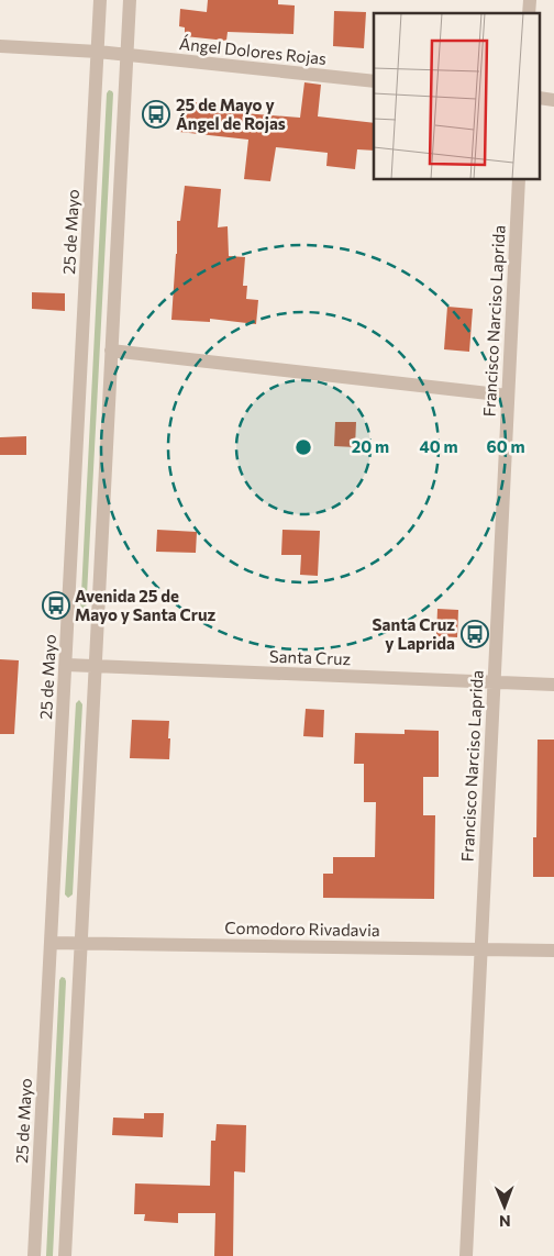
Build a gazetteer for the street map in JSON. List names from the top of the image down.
{
  "streets": {
    "street": [
      "Ángel Dolores Rojas",
      "25 de Mayo",
      "Francisco Narciso Laprida",
      "Santa Cruz",
      "Comodoro Rivadavia"
    ]
  },
  "crossings": [
    ["Ángel Dolores Rojas", "25 de Mayo"],
    ["25 de Mayo", "Santa Cruz"],
    ["25 de Mayo", "Comodoro Rivadavia"],
    ["Francisco Narciso Laprida", "Santa Cruz"],
    ["Francisco Narciso Laprida", "Comodoro Rivadavia"]
  ],
  "places": {
    "bus stop": ["25 de Mayo y Ángel de Rojas", "Avenida 25 de Mayo y Santa Cruz", "Santa Cruz y Laprida"]
  },
  "north": "bottom",
  "rings": ["20 m", "40 m", "60 m"]
}
